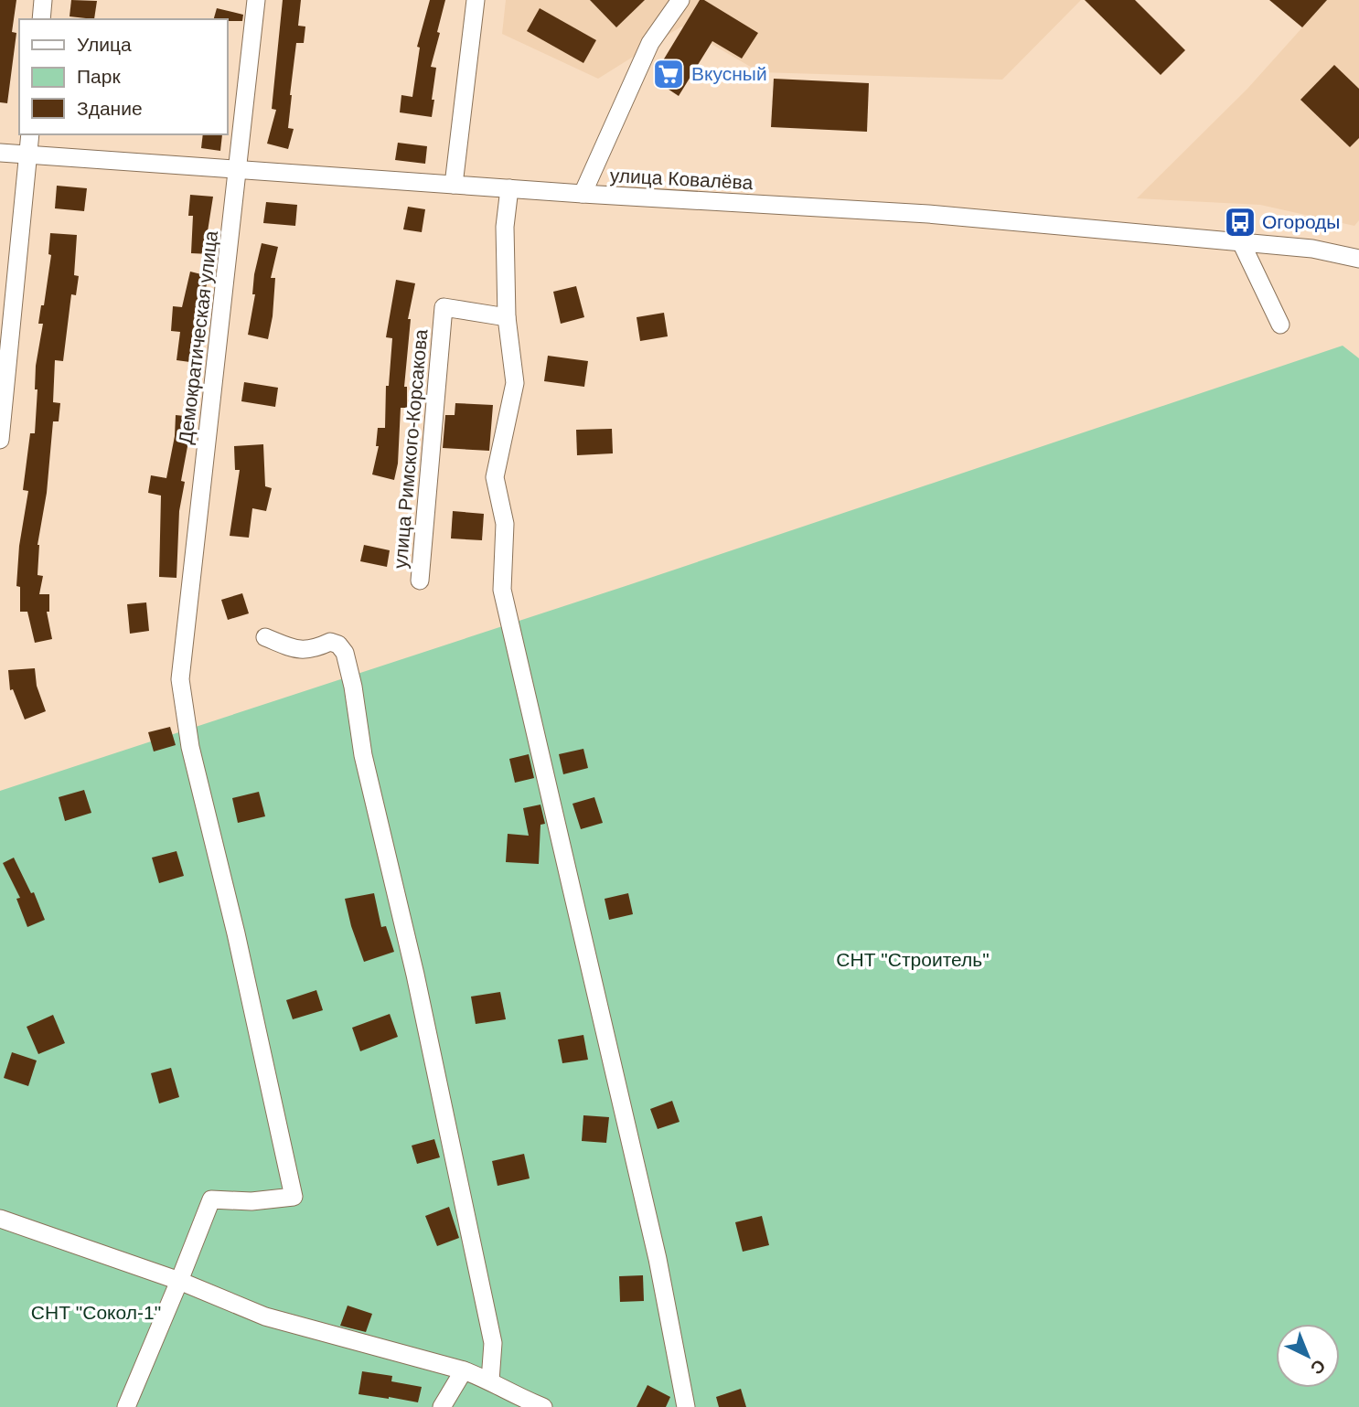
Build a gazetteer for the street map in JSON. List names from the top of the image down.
{
  "streets": {
    "street": ["улица Ковалёва", "Демократическая улица", "улица Римского-Корсакова"]
  },
  "crossings": [
    ["улица Ковалёва", "Демократическая улица"]
  ],
  "parks": ["СНТ \"Строитель\"", "СНТ \"Сокол-1\""],
  "places": {
    "supermarket": ["Вкусный"],
    "bus stop": ["Огороды"]
  },
  "legend": ["Улица", "Парк", "Здание"],
  "north": "bottom right"
}
